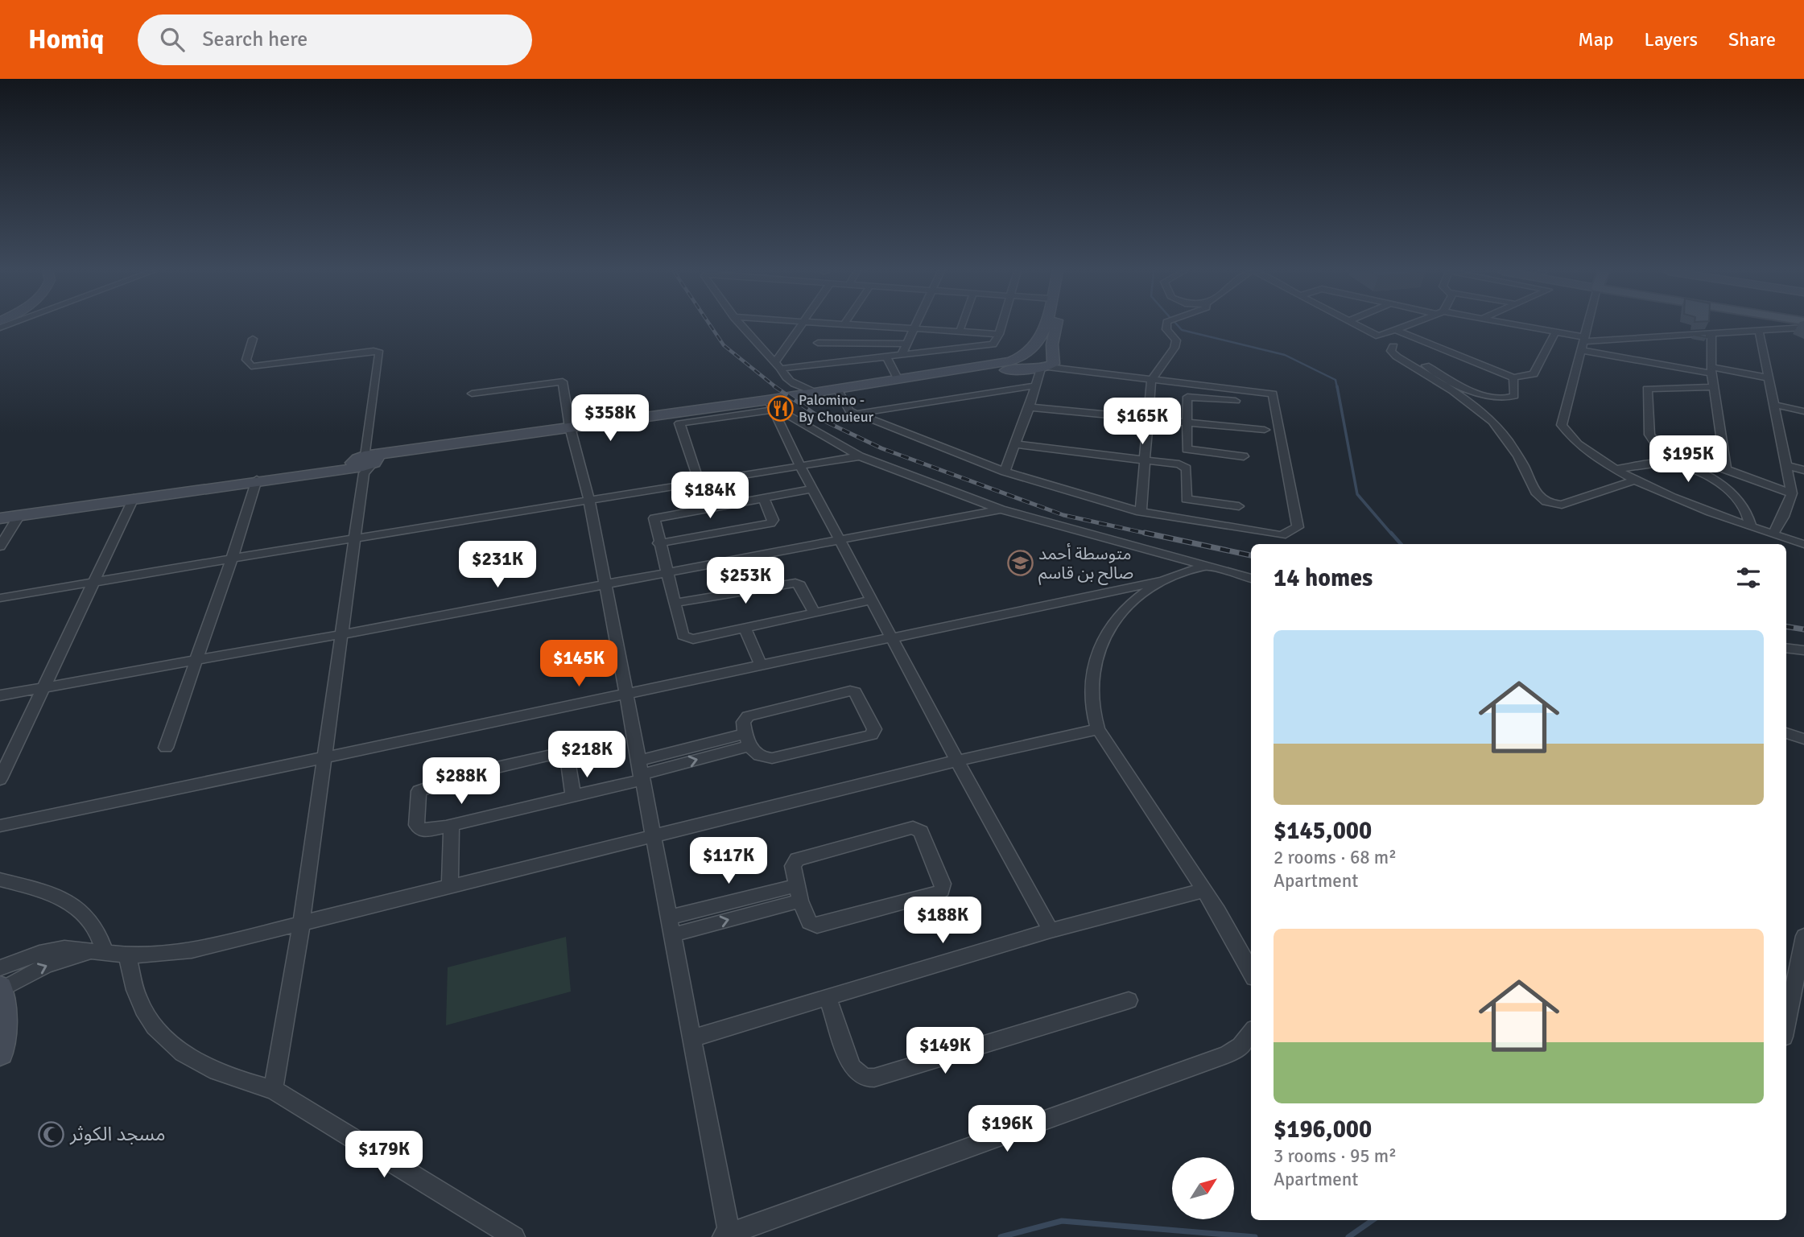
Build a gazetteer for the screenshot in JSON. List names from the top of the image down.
{
  "places": {
    "restaurant": ["Palomino - By Chouieur"],
    "school or university": ["متوسطة أحمد صالح بن قاسم"],
    "mosque": ["مسجد الكوثر"]
  },
  "north": "top right",
  "page": {
    "header": "Homiq",
    "search": "Search here",
    "nav": ["Map", "Layers", "Share"],
    "price": [
      "$358K",
      "$165K",
      "$195K",
      "$184K",
      "$231K",
      "$253K",
      "$145K",
      "$218K",
      "$288K",
      "$117K",
      "$188K",
      "$149K",
      "$196K",
      "$179K"
    ],
    "heading": "14 homes",
    "list": [
      {
        "name": "$145,000",
        "note": "2 rooms · 68 m² · Apartment"
      },
      {
        "name": "$196,000",
        "note": "3 rooms · 95 m² · Apartment"
      }
    ]
  }
}
